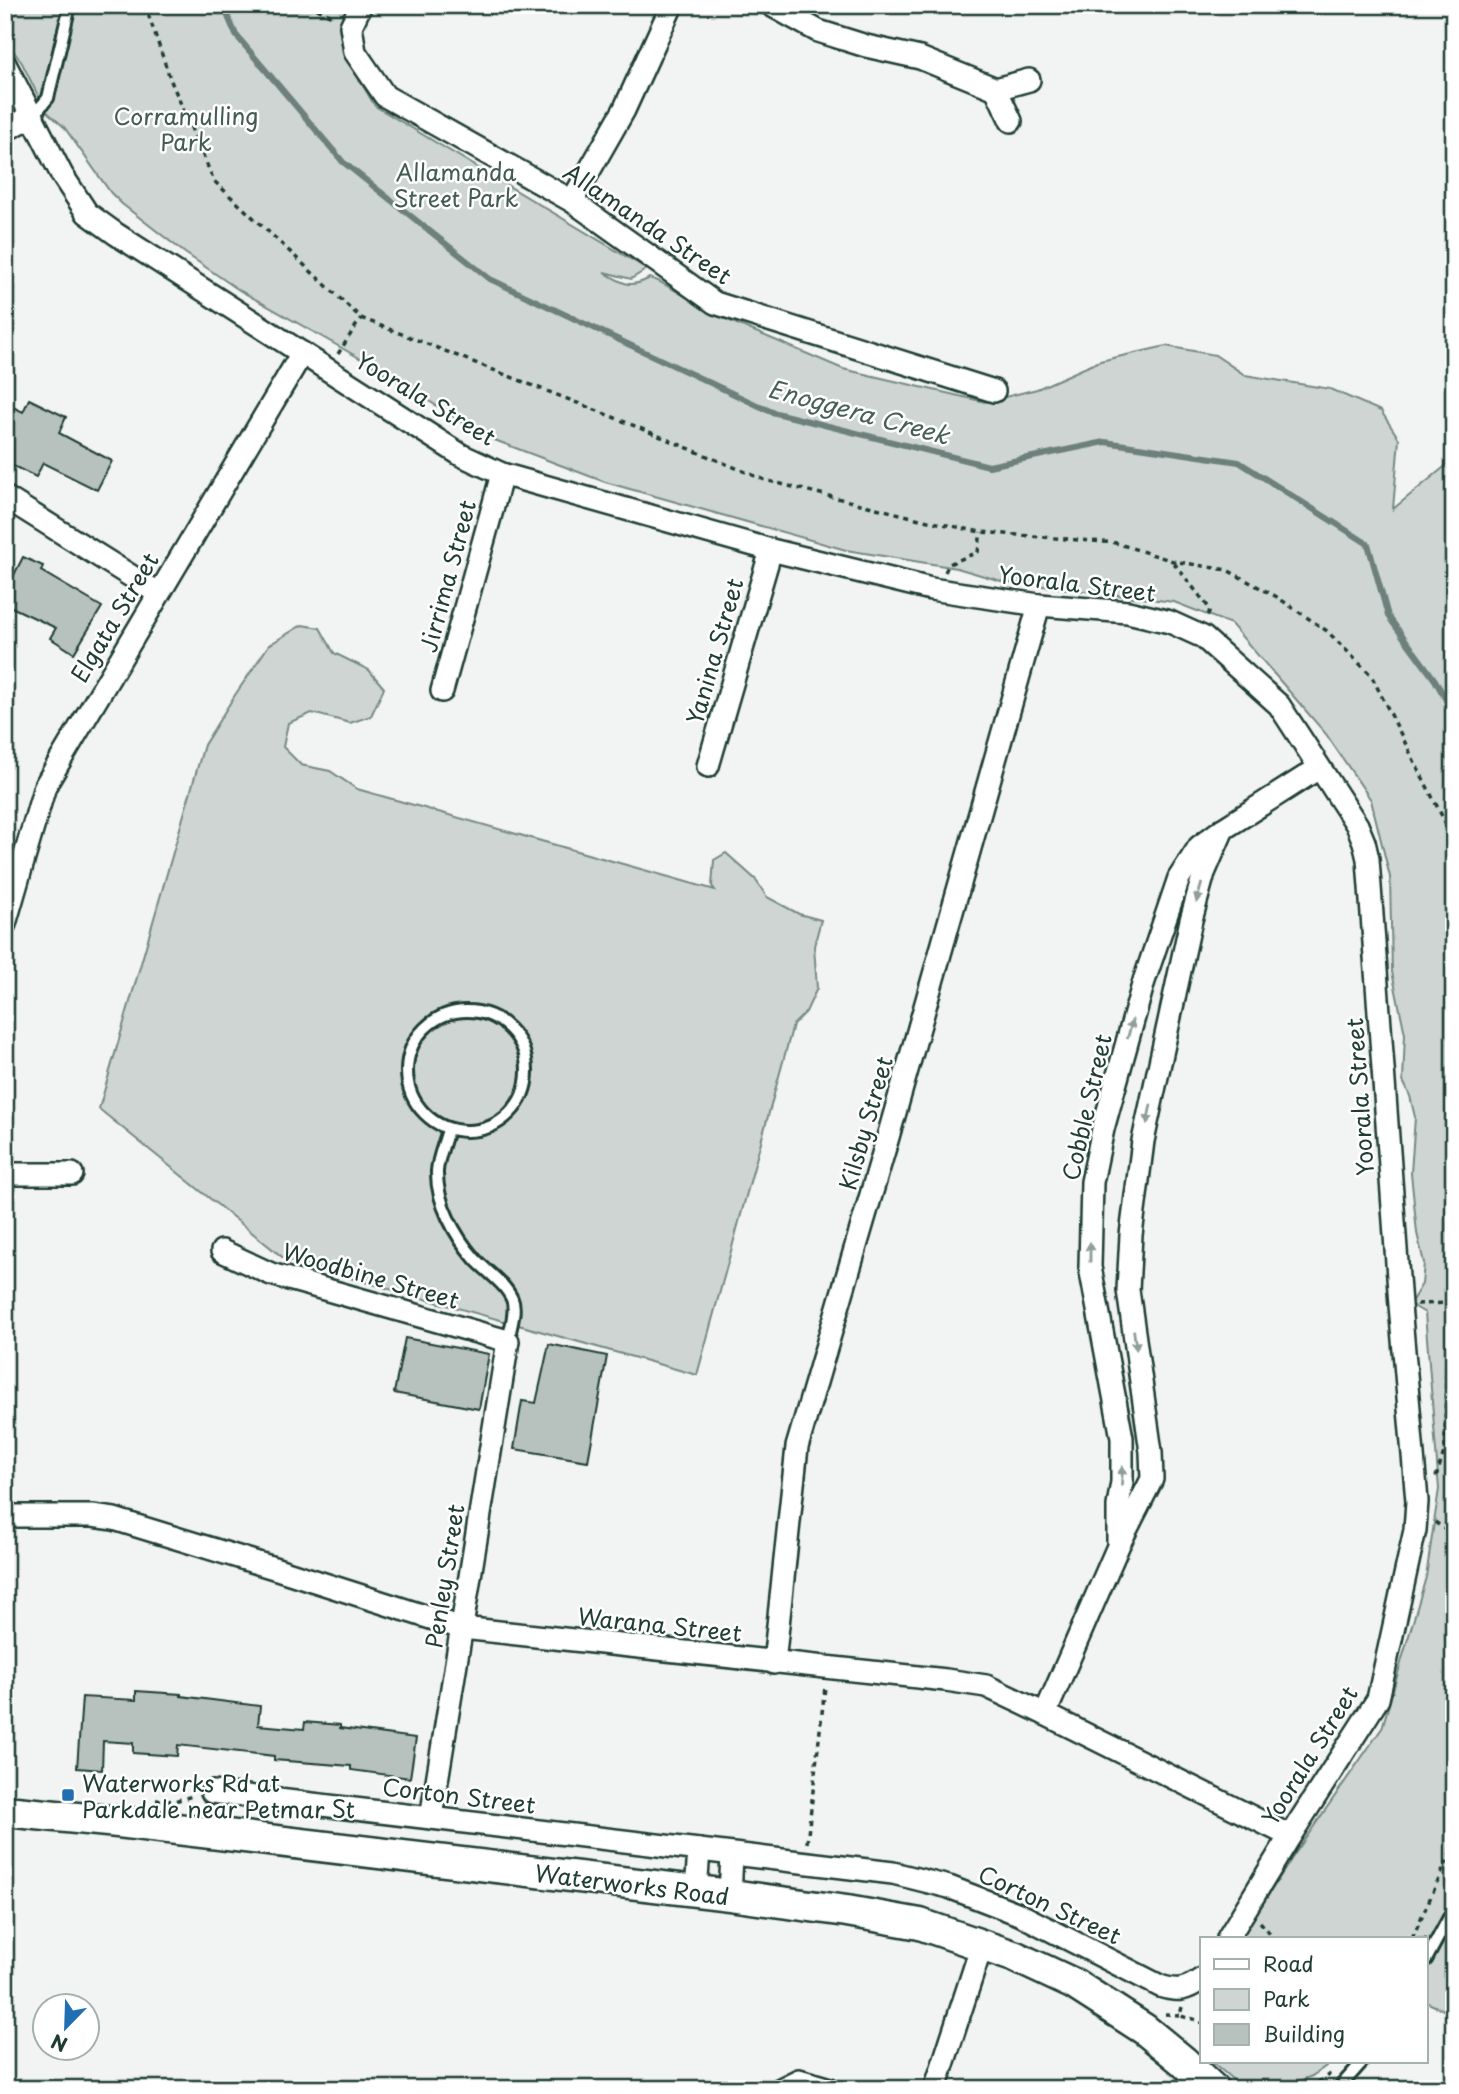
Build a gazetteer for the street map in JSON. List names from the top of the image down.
{
  "streets": {
    "main road": ["Waterworks Road"],
    "street": [
      "Allamanda Street",
      "Yoorala Street",
      "Jirrima Street",
      "Elgata Street",
      "Yanina Street",
      "Cobble Street",
      "Kilsby Street",
      "Woodbine Street",
      "Penley Street",
      "Warana Street",
      "Corton Street"
    ]
  },
  "crossings": [
    ["Yoorala Street", "Jirrima Street"],
    ["Yoorala Street", "Elgata Street"],
    ["Yoorala Street", "Yanina Street"],
    ["Yoorala Street", "Cobble Street"],
    ["Yoorala Street", "Kilsby Street"],
    ["Yoorala Street", "Warana Street"],
    ["Cobble Street", "Warana Street"],
    ["Kilsby Street", "Warana Street"],
    ["Woodbine Street", "Penley Street"],
    ["Penley Street", "Warana Street"],
    ["Penley Street", "Corton Street"]
  ],
  "water": ["Enoggera Creek"],
  "parks": ["Corramulling Park", "Allamanda Street Park"],
  "places": {
    "transit": ["Waterworks Rd at Parkdale near Petmar St"]
  },
  "legend": ["Road", "Park", "Building"],
  "north": "bottom left"
}
